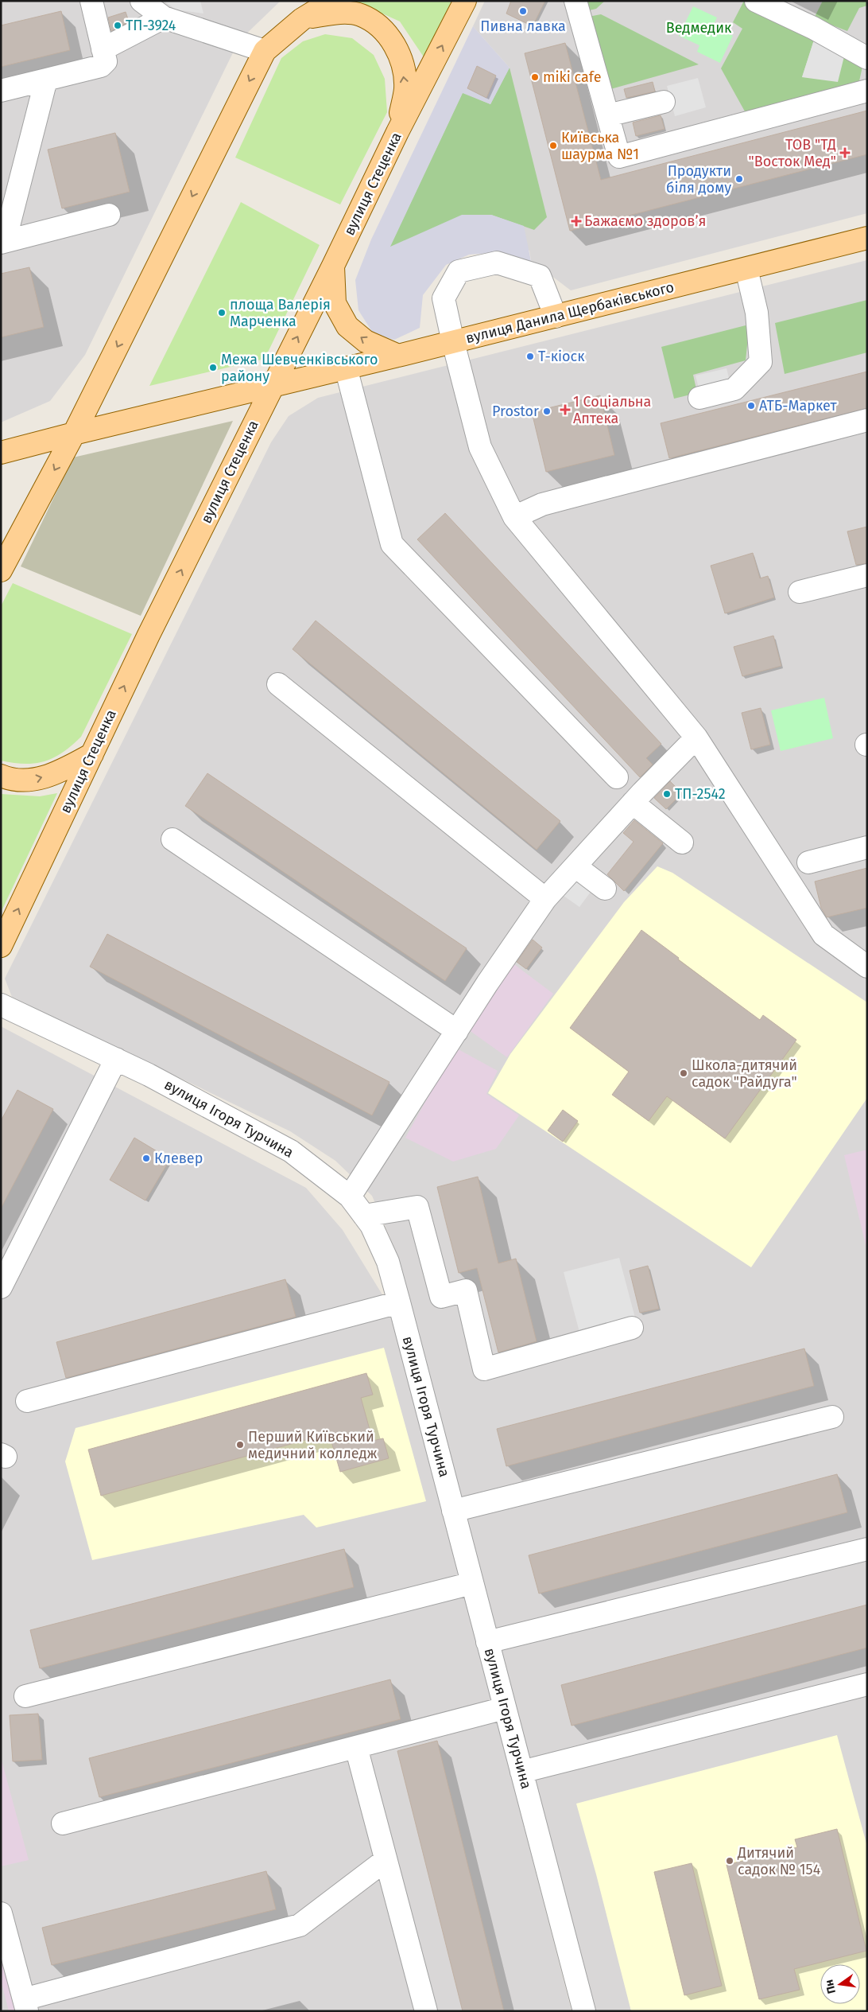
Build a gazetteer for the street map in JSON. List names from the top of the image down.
{
  "streets": {
    "main road": ["вулиця Стеценка", "вулиця Данила Щербаківського"],
    "street": ["вулиця Ігоря Турчина"]
  },
  "crossings": [
    ["вулиця Стеценка", "вулиця Данила Щербаківського"]
  ],
  "parks": ["Ведмедик"],
  "places": {
    "other": [
      "Пивна лавка",
      "ТП-3924",
      "miki cafe",
      "Київська шаурма №1",
      "Продукти біля дому",
      "площа Валерія Марченка",
      "Т-кіоск",
      "Межа Шевченківського району",
      "АТБ-Маркет",
      "Prostor",
      "ТП-2542",
      "Школа-дитячий садок \"Райдуга\"",
      "Клевер",
      "Перший Київський медичний колледж",
      "Дитячий садок № 154"
    ],
    "health": ["ТОВ \"ТД \"Восток Мед\"", "Бажаємо здоровʼя", "1 Соціальна Аптека"]
  },
  "north": "left"
}
